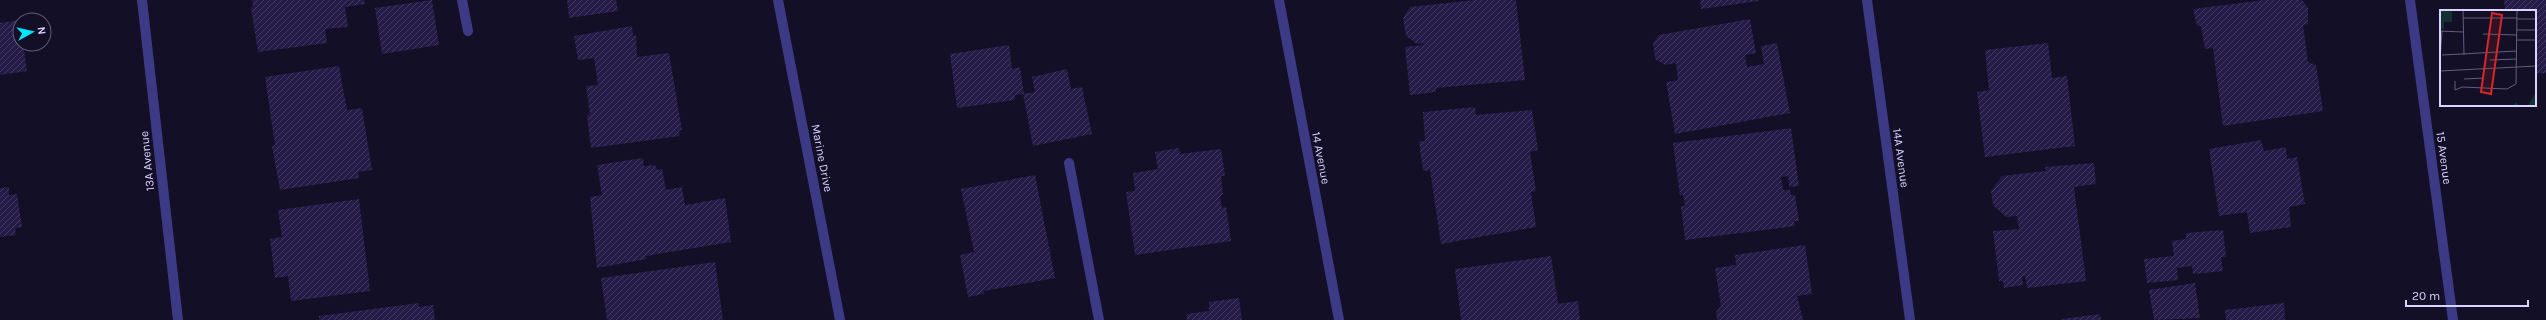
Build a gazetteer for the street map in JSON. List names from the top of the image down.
{
  "streets": {
    "street": [
      "Marine Drive",
      "14 Avenue",
      "14A Avenue",
      "15 Avenue",
      "13A Avenue"
    ]
  },
  "scale_bar": "20 m",
  "north": "right"
}
